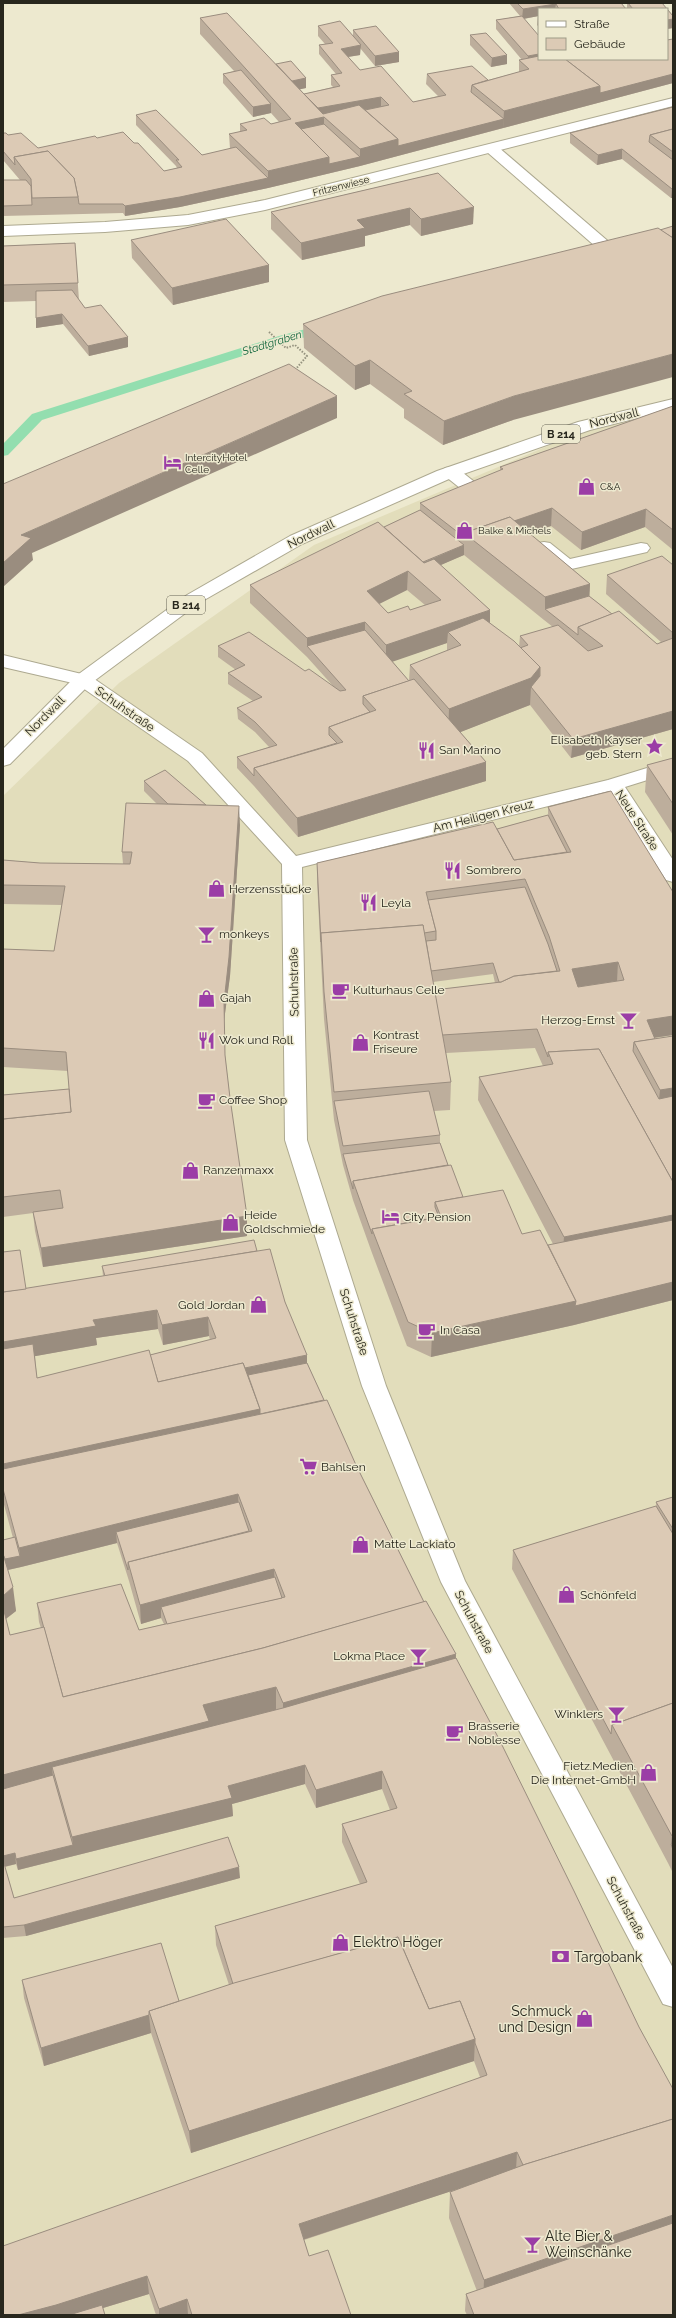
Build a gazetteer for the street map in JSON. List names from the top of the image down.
{
  "streets": {
    "street": [
      "Fritzenwiese",
      "Nordwall",
      "B 214",
      "Schuhstraße",
      "Am Heiligen Kreuz",
      "Neue Straße"
    ]
  },
  "crossings": [
    ["Nordwall", "Schuhstraße"],
    ["Schuhstraße", "Am Heiligen Kreuz"],
    ["Am Heiligen Kreuz", "Neue Straße"]
  ],
  "water": ["Stadtgraben"],
  "places": {
    "hotel": ["IntercityHotel Celle", "City Pension"],
    "shop": [
      "C&A",
      "Balke & Michels",
      "Herzensstücke",
      "Gajah",
      "Kontrast Friseure",
      "Ranzenmaxx",
      "Heide Goldschmiede",
      "Gold Jordan",
      "Matte Lackiato",
      "Schönfeld",
      "Fietz.Medien. Die Internet-GmbH",
      "Elektro Höger",
      "Schmuck und Design"
    ],
    "place": ["Elisabeth Kayser geb. Stern"],
    "restaurant": [
      "San Marino",
      "Sombrero",
      "Leyla",
      "Wok und Roll"
    ],
    "bar": [
      "monkeys",
      "Herzog-Ernst",
      "Lokma Place",
      "Winklers",
      "Alte Bier & Weinschänke"
    ],
    "cafe": [
      "Kulturhaus Celle",
      "Coffee Shop",
      "In Casa",
      "Brasserie Noblesse"
    ],
    "supermarket": ["Bahlsen"],
    "bank": ["Targobank"]
  },
  "legend": ["Straße", "Gebäude"]
}
